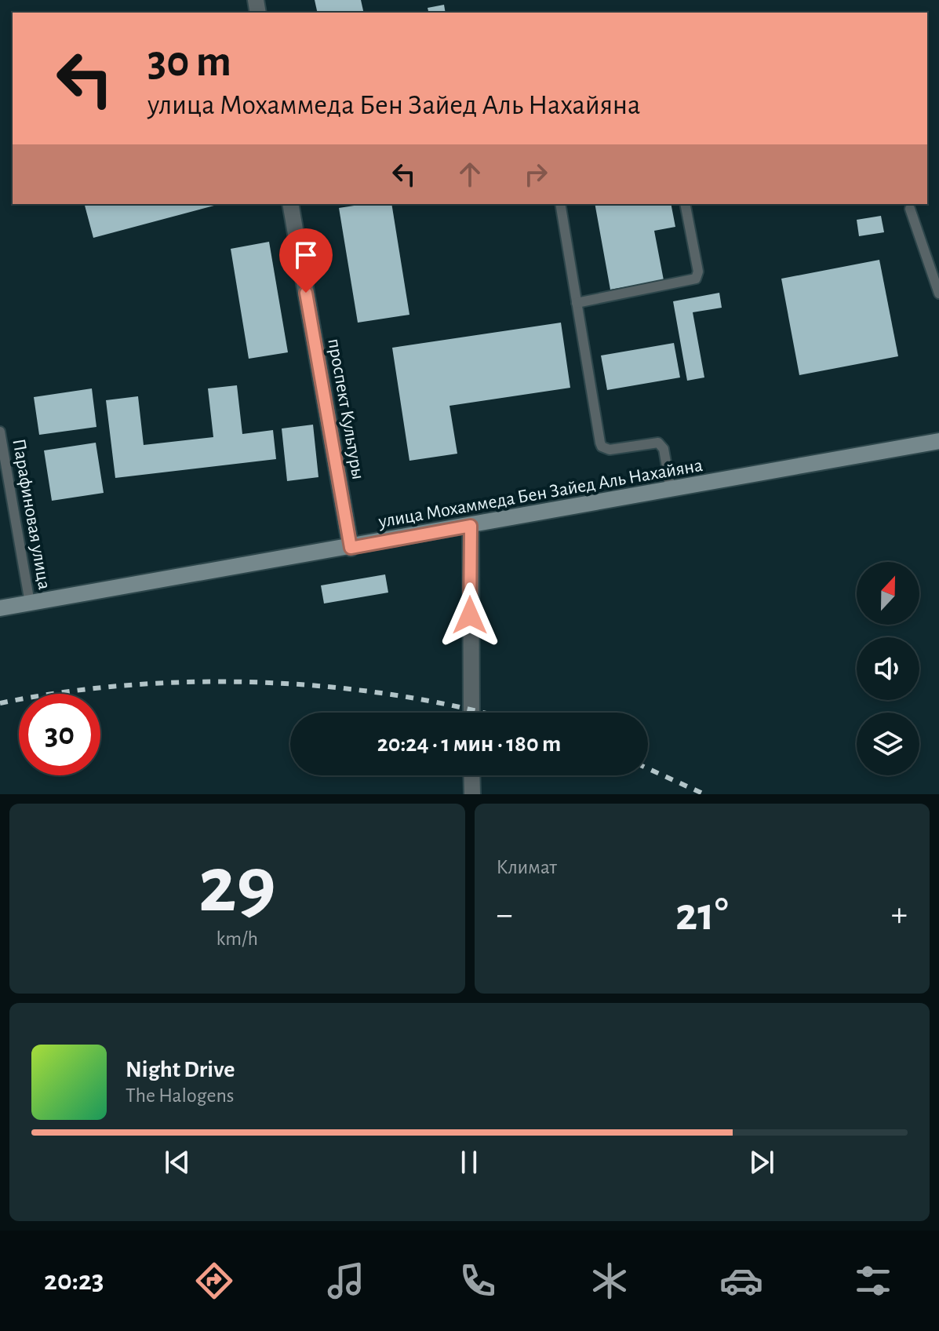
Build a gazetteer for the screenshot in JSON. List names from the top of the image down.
{
  "streets": {
    "main road": ["улица Мохаммеда Бен Зайед Аль Нахайяна"],
    "street": ["проспект Культуры"],
    "lane": ["Парафиновая улица"]
  },
  "crossings": [
    ["проспект Культуры", "улица Мохаммеда Бен Зайед Аль Нахайяна"],
    ["улица Мохаммеда Бен Зайед Аль Нахайяна", "Парафиновая улица"]
  ],
  "north": "top",
  "page": {
    "turn": ["30 m", "улица Мохаммеда Бен Зайед Аль Нахайяна"],
    "limit": "30",
    "trip": "20:24 · 1 мин · 180 m",
    "tile": [
      ["29", "km/h"],
      "Климат"
    ],
    "heat": ["−", "21°", "+"],
    "song": ["Night Drive", "The Halogens"],
    "tabs": "20:23"
  }
}
